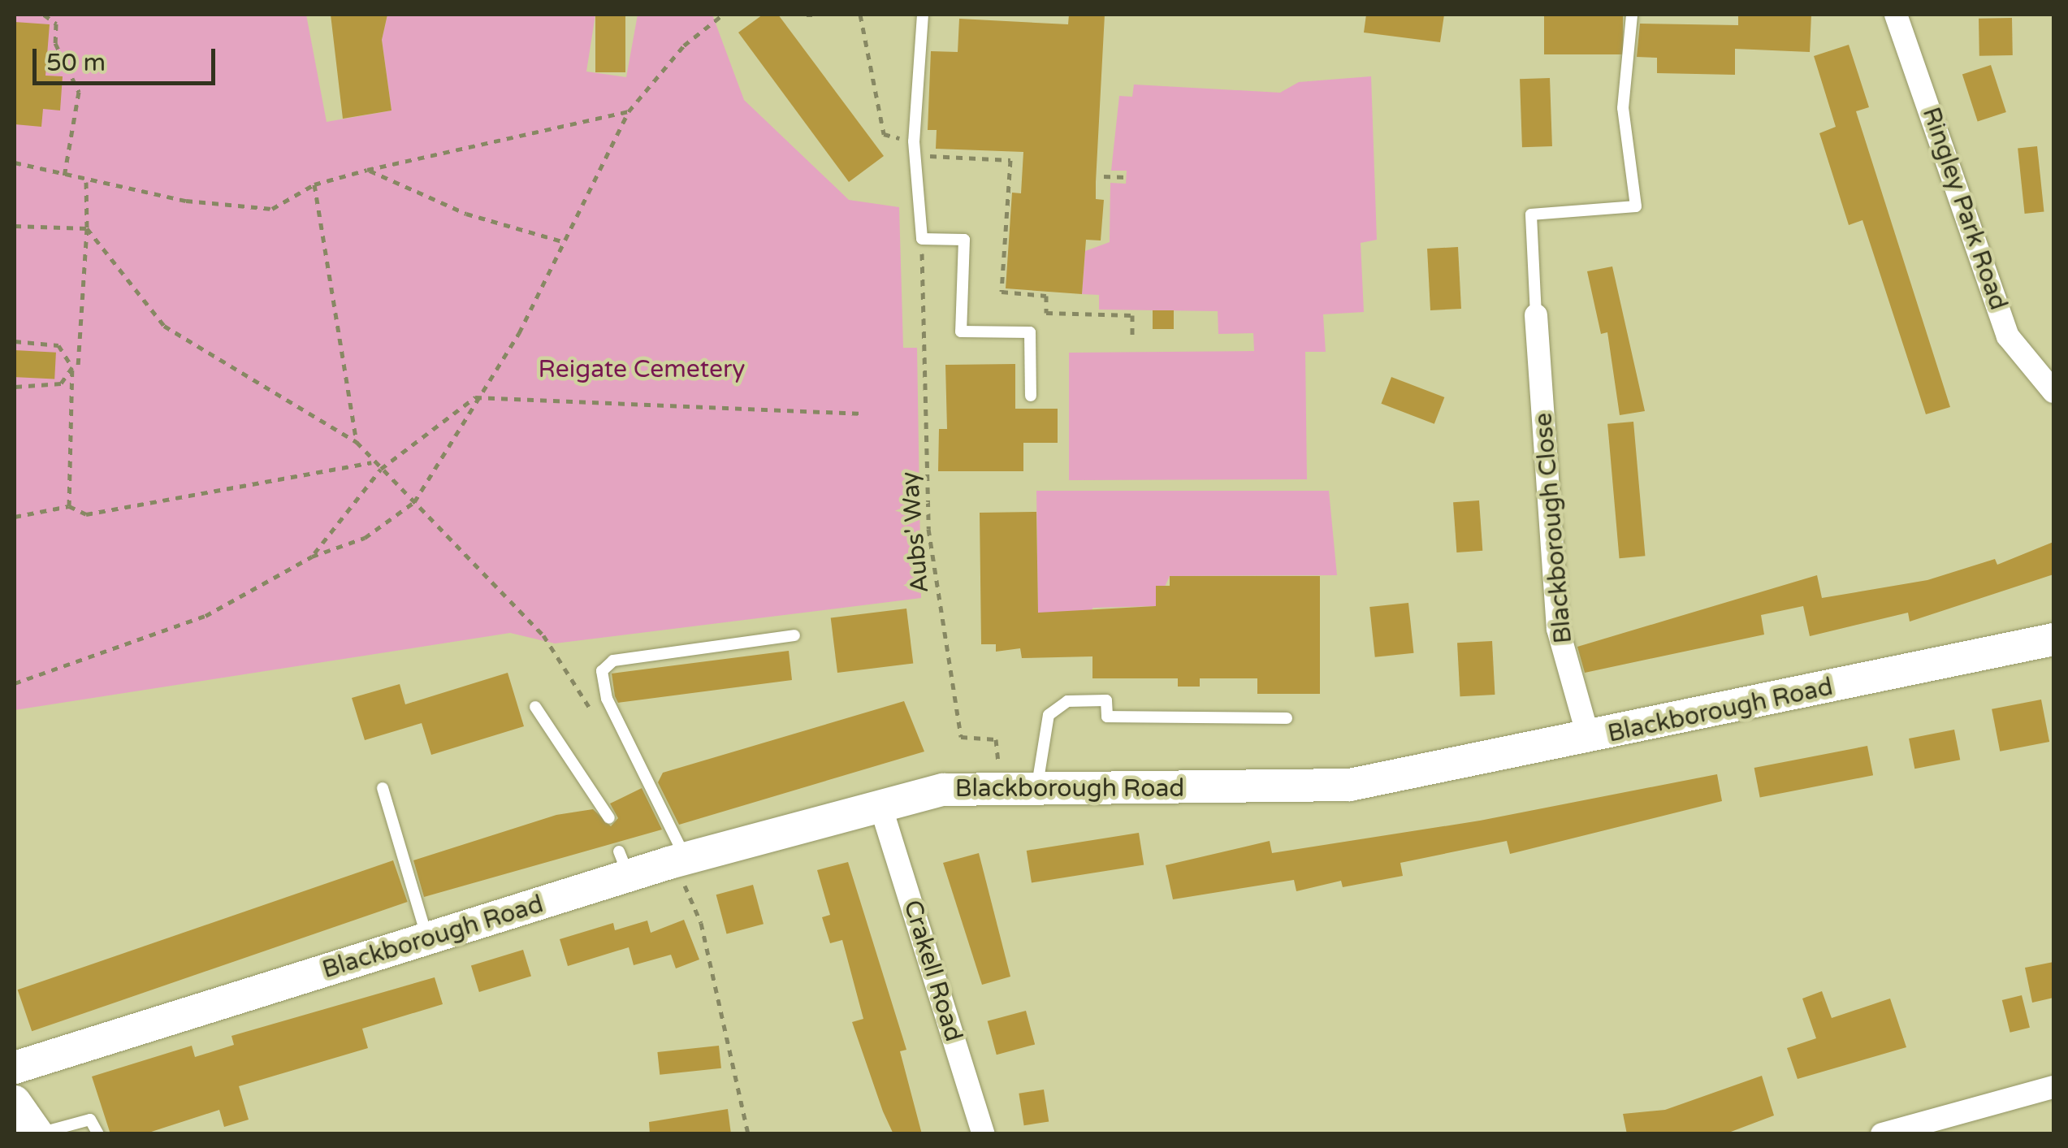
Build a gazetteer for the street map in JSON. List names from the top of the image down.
{
  "streets": {
    "main road": ["Blackborough Road"],
    "street": ["Ringley Park Road", "Blackborough Close", "Crakell Road"],
    "path": ["Aubs' Way"]
  },
  "crossings": [
    ["Blackborough Close", "Blackborough Road"],
    ["Aubs' Way", "Blackborough Road"],
    ["Blackborough Road", "Crakell Road"]
  ],
  "parks": ["Reigate Cemetery"],
  "scale_bar": "50 m"
}
